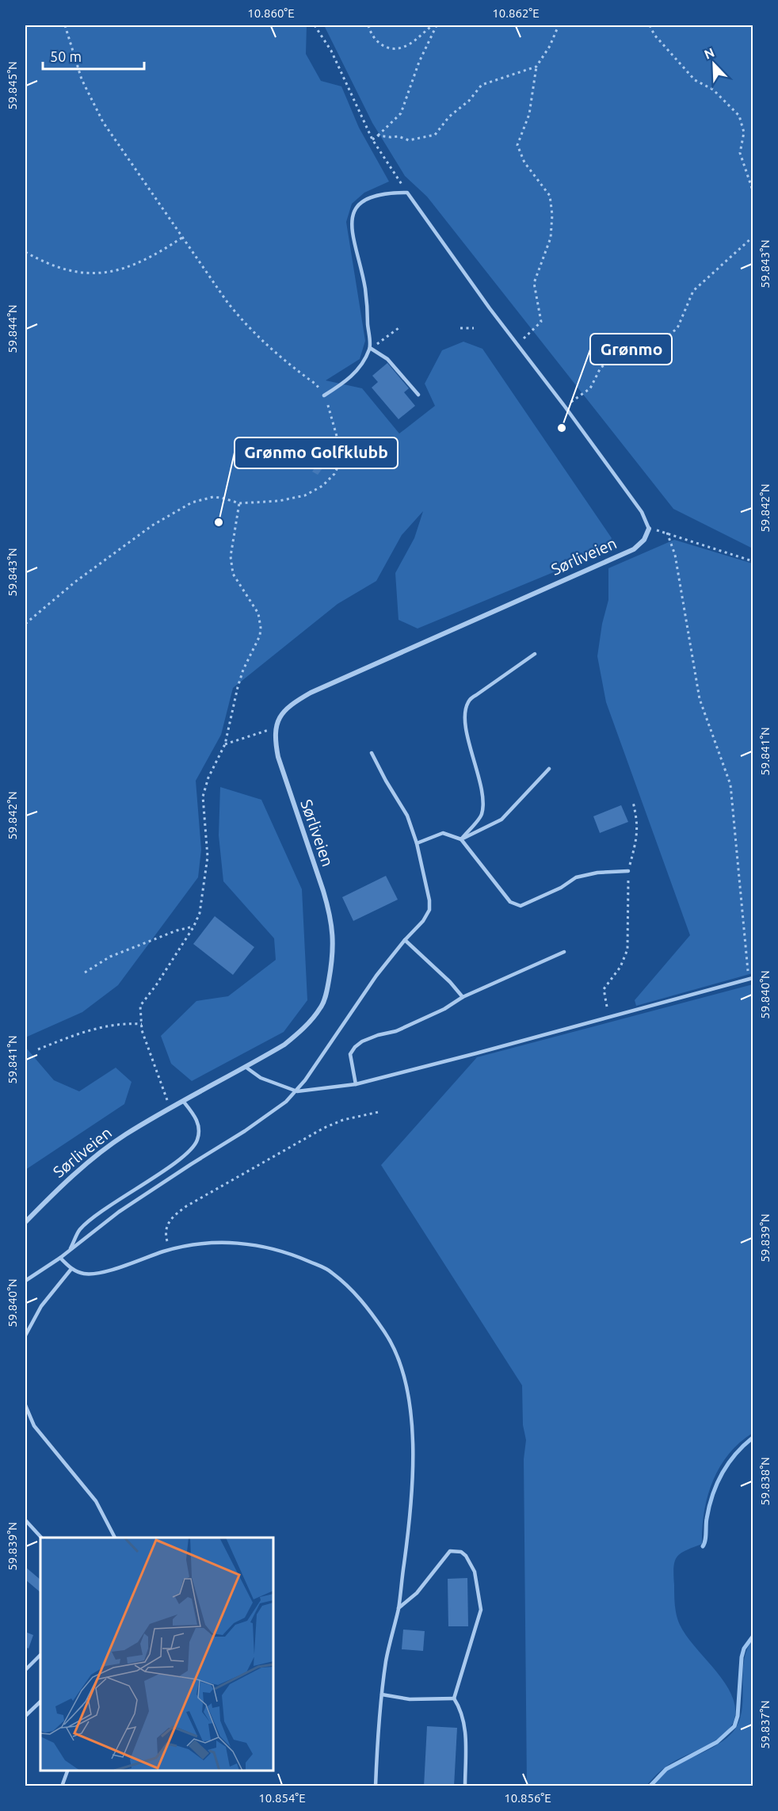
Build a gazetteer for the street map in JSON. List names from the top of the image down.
{
  "streets": {
    "street": ["Sørliveien"]
  },
  "places": ["Grønmo", "Grønmo Golfklubb"],
  "scale_bar": "50 m",
  "north": "top left",
  "coordinates": [
    "10.860°E",
    "10.862°E",
    "59.845°N",
    "59.843°N",
    "59.844°N",
    "59.842°N",
    "59.841°N",
    "59.840°N",
    "59.839°N",
    "59.838°N",
    "59.837°N",
    "10.854°E",
    "10.856°E"
  ]
}
